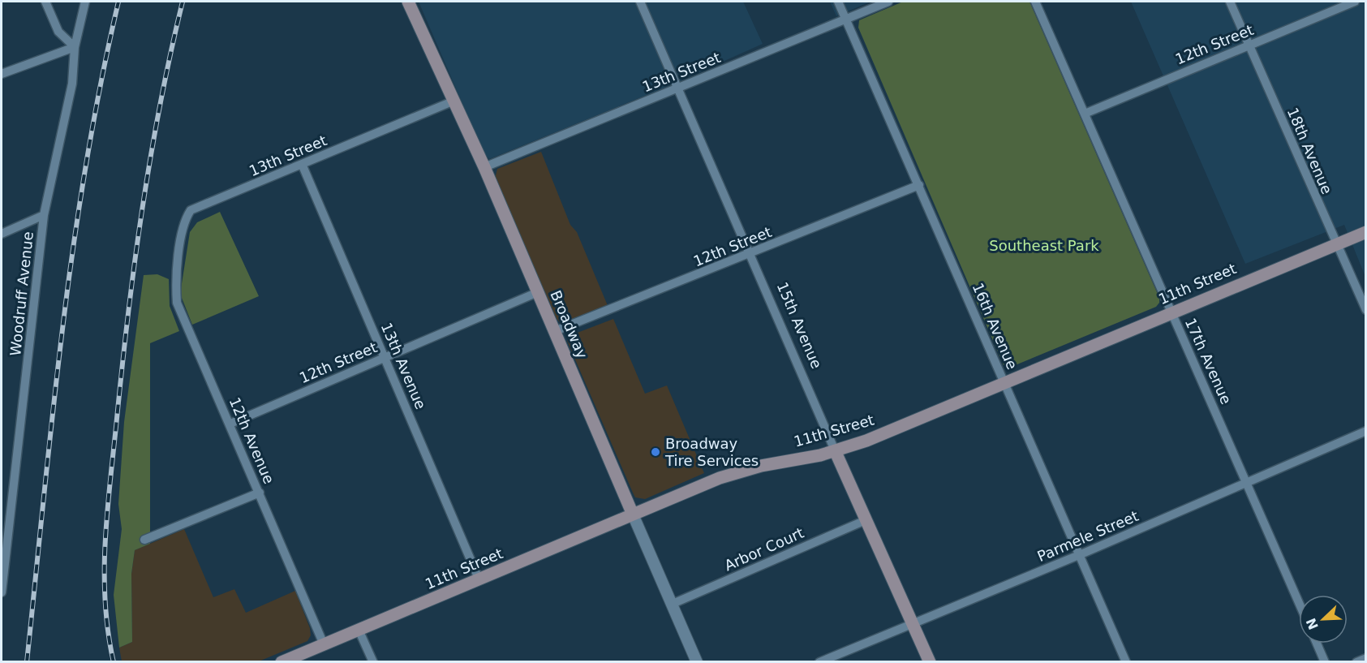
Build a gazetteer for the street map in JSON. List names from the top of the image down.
{
  "streets": {
    "main road": ["11th Street", "Broadway", "15th Avenue"],
    "street": [
      "12th Street",
      "13th Street",
      "18th Avenue",
      "Woodruff Avenue",
      "16th Avenue",
      "17th Avenue",
      "13th Avenue",
      "12th Avenue",
      "Parmele Street",
      "Arbor Court"
    ]
  },
  "crossings": [
    ["12th Street", "18th Avenue"],
    ["12th Street", "Broadway"],
    ["12th Street", "15th Avenue"],
    ["12th Street", "16th Avenue"],
    ["12th Street", "17th Avenue"],
    ["12th Street", "13th Avenue"],
    ["12th Street", "12th Avenue"],
    ["13th Street", "Broadway"],
    ["13th Street", "15th Avenue"],
    ["13th Street", "16th Avenue"],
    ["13th Street", "13th Avenue"],
    ["13th Street", "12th Avenue"],
    ["18th Avenue", "11th Street"],
    ["11th Street", "Broadway"],
    ["11th Street", "15th Avenue"],
    ["11th Street", "16th Avenue"],
    ["11th Street", "17th Avenue"],
    ["11th Street", "13th Avenue"],
    ["11th Street", "12th Avenue"],
    ["Broadway", "Arbor Court"],
    ["15th Avenue", "Parmele Street"],
    ["15th Avenue", "Arbor Court"],
    ["16th Avenue", "Parmele Street"],
    ["17th Avenue", "Parmele Street"]
  ],
  "parks": ["Southeast Park"],
  "places": ["Broadway Tire Services"],
  "north": "bottom left"
}
